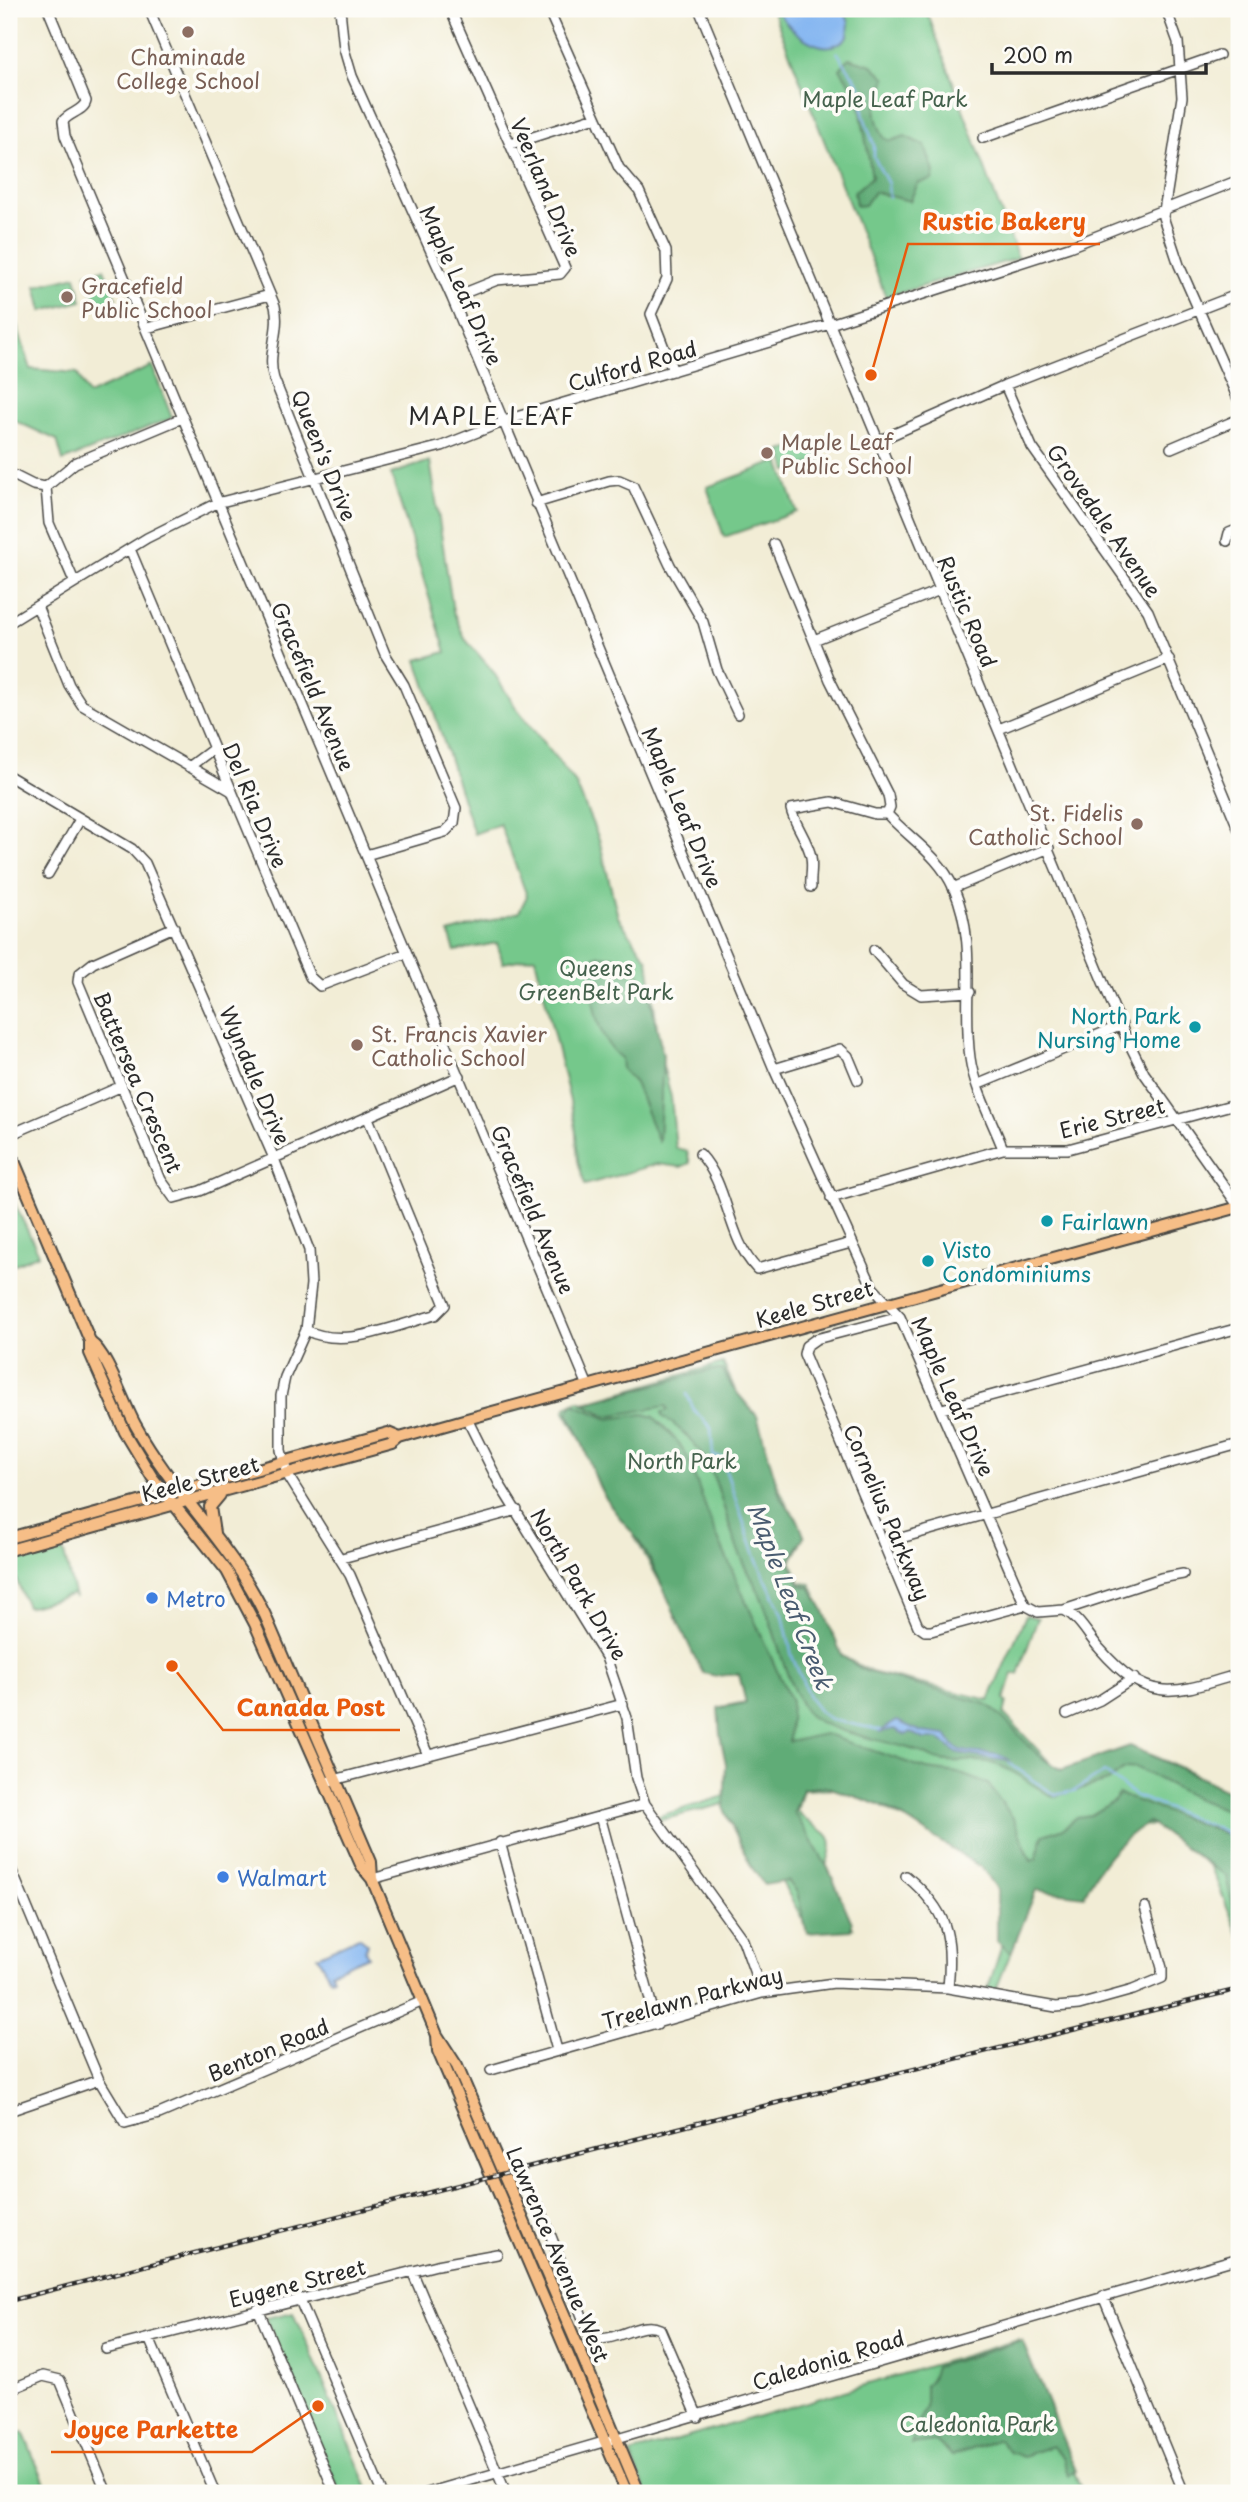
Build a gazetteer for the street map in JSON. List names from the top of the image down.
{
  "streets": {
    "main road": ["Keele Street", "Lawrence Avenue West"],
    "street": [
      "Veerland Drive",
      "Maple Leaf Drive",
      "Culford Road",
      "Queen's Drive",
      "Grovedale Avenue",
      "Rustic Road",
      "Gracefield Avenue",
      "Del Ria Drive",
      "Wyndale Drive",
      "Battersea Crescent",
      "Erie Street",
      "Cornelius Parkway",
      "North Park Drive",
      "Treelawn Parkway",
      "Benton Road",
      "Eugene Street",
      "Caledonia Road"
    ]
  },
  "crossings": [
    ["Veerland Drive", "Maple Leaf Drive"],
    ["Maple Leaf Drive", "Culford Road"],
    ["Maple Leaf Drive", "Erie Street"],
    ["Maple Leaf Drive", "Keele Street"],
    ["Maple Leaf Drive", "Cornelius Parkway"],
    ["Culford Road", "Queen's Drive"],
    ["Culford Road", "Rustic Road"],
    ["Culford Road", "Gracefield Avenue"],
    ["Culford Road", "Del Ria Drive"],
    ["Queen's Drive", "Gracefield Avenue"],
    ["Rustic Road", "Erie Street"],
    ["Rustic Road", "Keele Street"],
    ["Gracefield Avenue", "Del Ria Drive"],
    ["Gracefield Avenue", "Keele Street"],
    ["Wyndale Drive", "Battersea Crescent"],
    ["Wyndale Drive", "Keele Street"],
    ["Keele Street", "Cornelius Parkway"],
    ["Keele Street", "North Park Drive"],
    ["Keele Street", "Lawrence Avenue West"],
    ["North Park Drive", "Treelawn Parkway"],
    ["Benton Road", "Lawrence Avenue West"],
    ["Lawrence Avenue West", "Caledonia Road"]
  ],
  "districts": ["MAPLE LEAF"],
  "water": ["Maple Leaf Creek"],
  "parks": [
    "Maple Leaf Park",
    "Queens GreenBelt Park",
    "North Park",
    "Caledonia Park"
  ],
  "places": [
    "Chaminade College School",
    "Gracefield Public School",
    "Rustic Bakery",
    "Maple Leaf Public School",
    "St. Fidelis Catholic School",
    "North Park Nursing Home",
    "St. Francis Xavier Catholic School",
    "Fairlawn",
    "Visto Condominiums",
    "Metro",
    "Canada Post",
    "Walmart",
    "Joyce Parkette"
  ],
  "scale_bar": "200 m"
}
